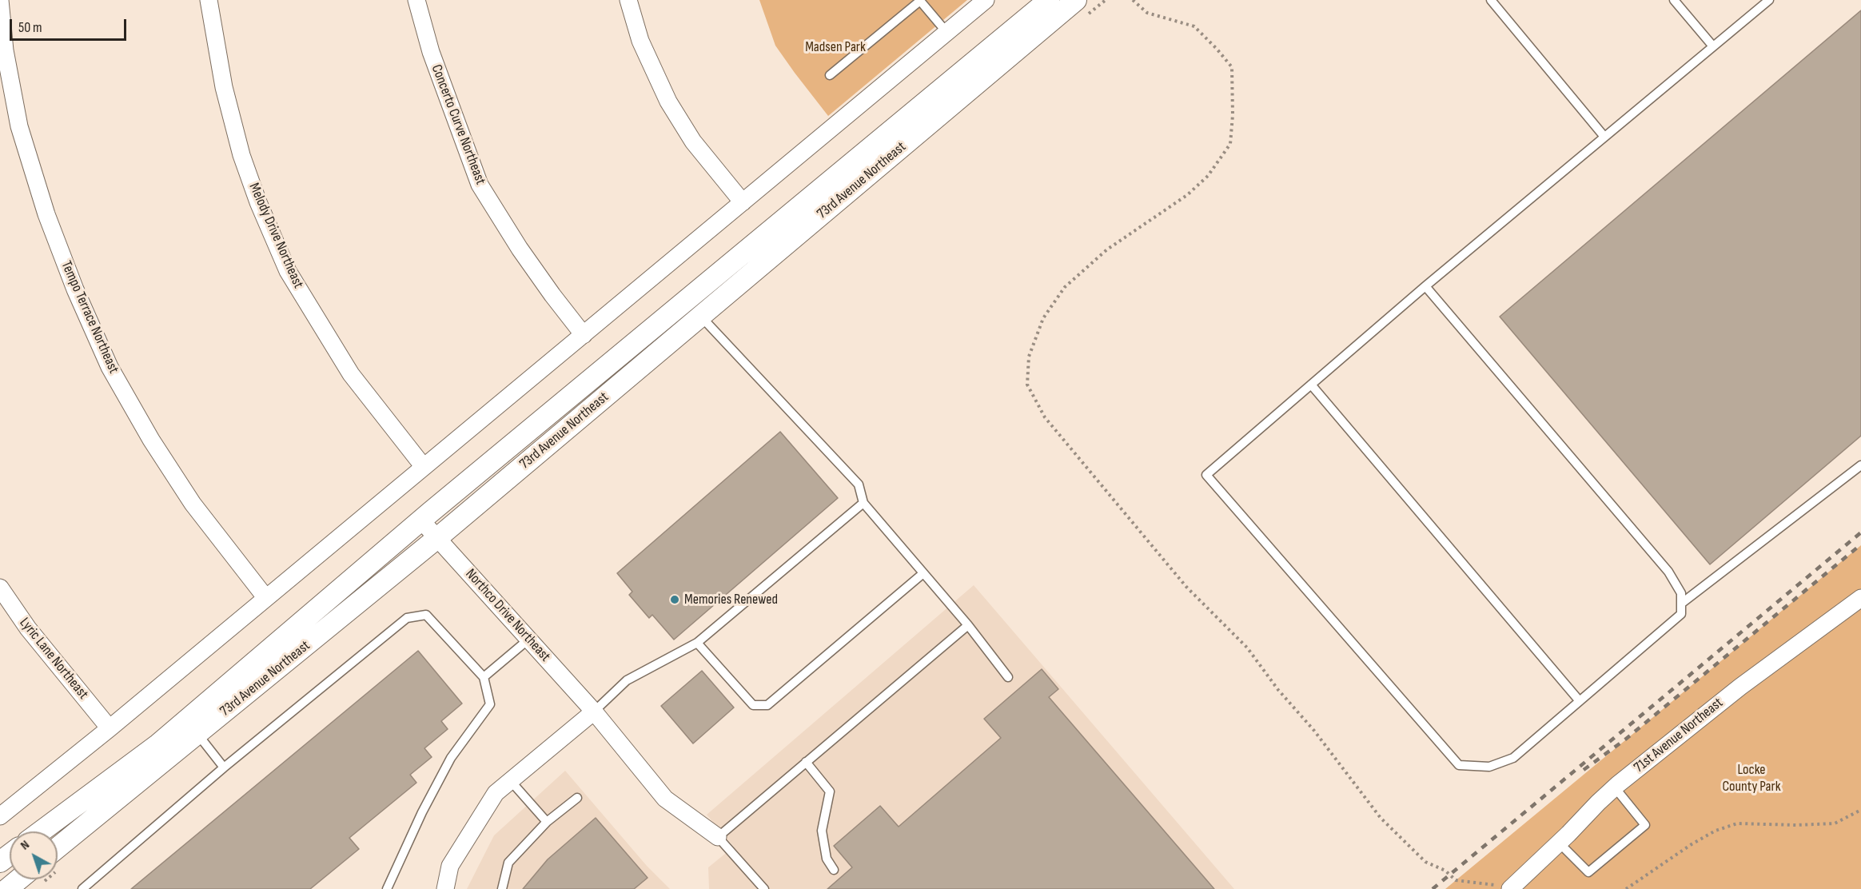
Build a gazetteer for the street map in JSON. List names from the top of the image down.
{
  "streets": {
    "street": [
      "Concerto Curve Northeast",
      "73rd Avenue Northeast",
      "Melody Drive Northeast",
      "Tempo Terrace Northeast",
      "Northco Drive Northeast",
      "Lyric Lane Northeast",
      "71st Avenue Northeast"
    ]
  },
  "crossings": [
    ["73rd Avenue Northeast", "Northco Drive Northeast"]
  ],
  "parks": ["Madsen Park", "Locke County Park"],
  "places": ["Memories Renewed"],
  "scale_bar": "50 m",
  "north": "top left"
}
